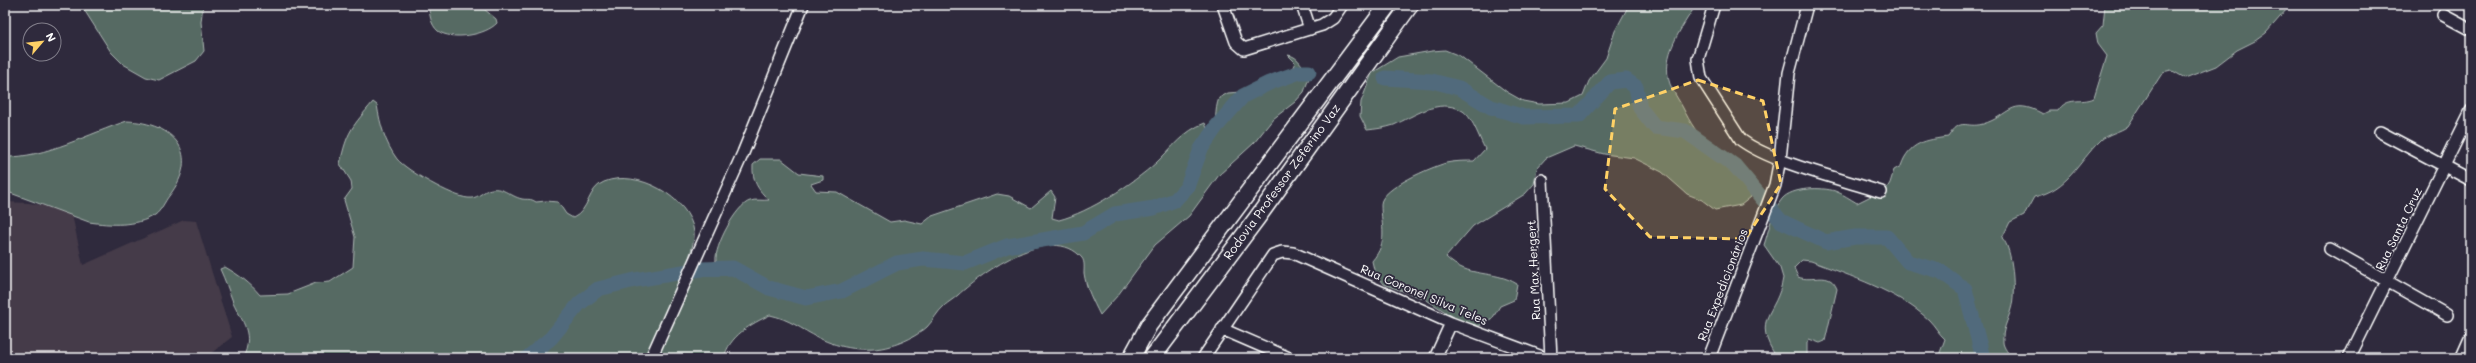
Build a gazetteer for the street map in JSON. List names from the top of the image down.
{
  "streets": {
    "highway": ["Rodovia Professor Zeferino Vaz"],
    "street": [
      "Rua Santa Cruz",
      "Rua Max Hergert",
      "Rua Expedicionários",
      "Rua Coronel Silva Teles"
    ]
  },
  "north": "top right"
}
